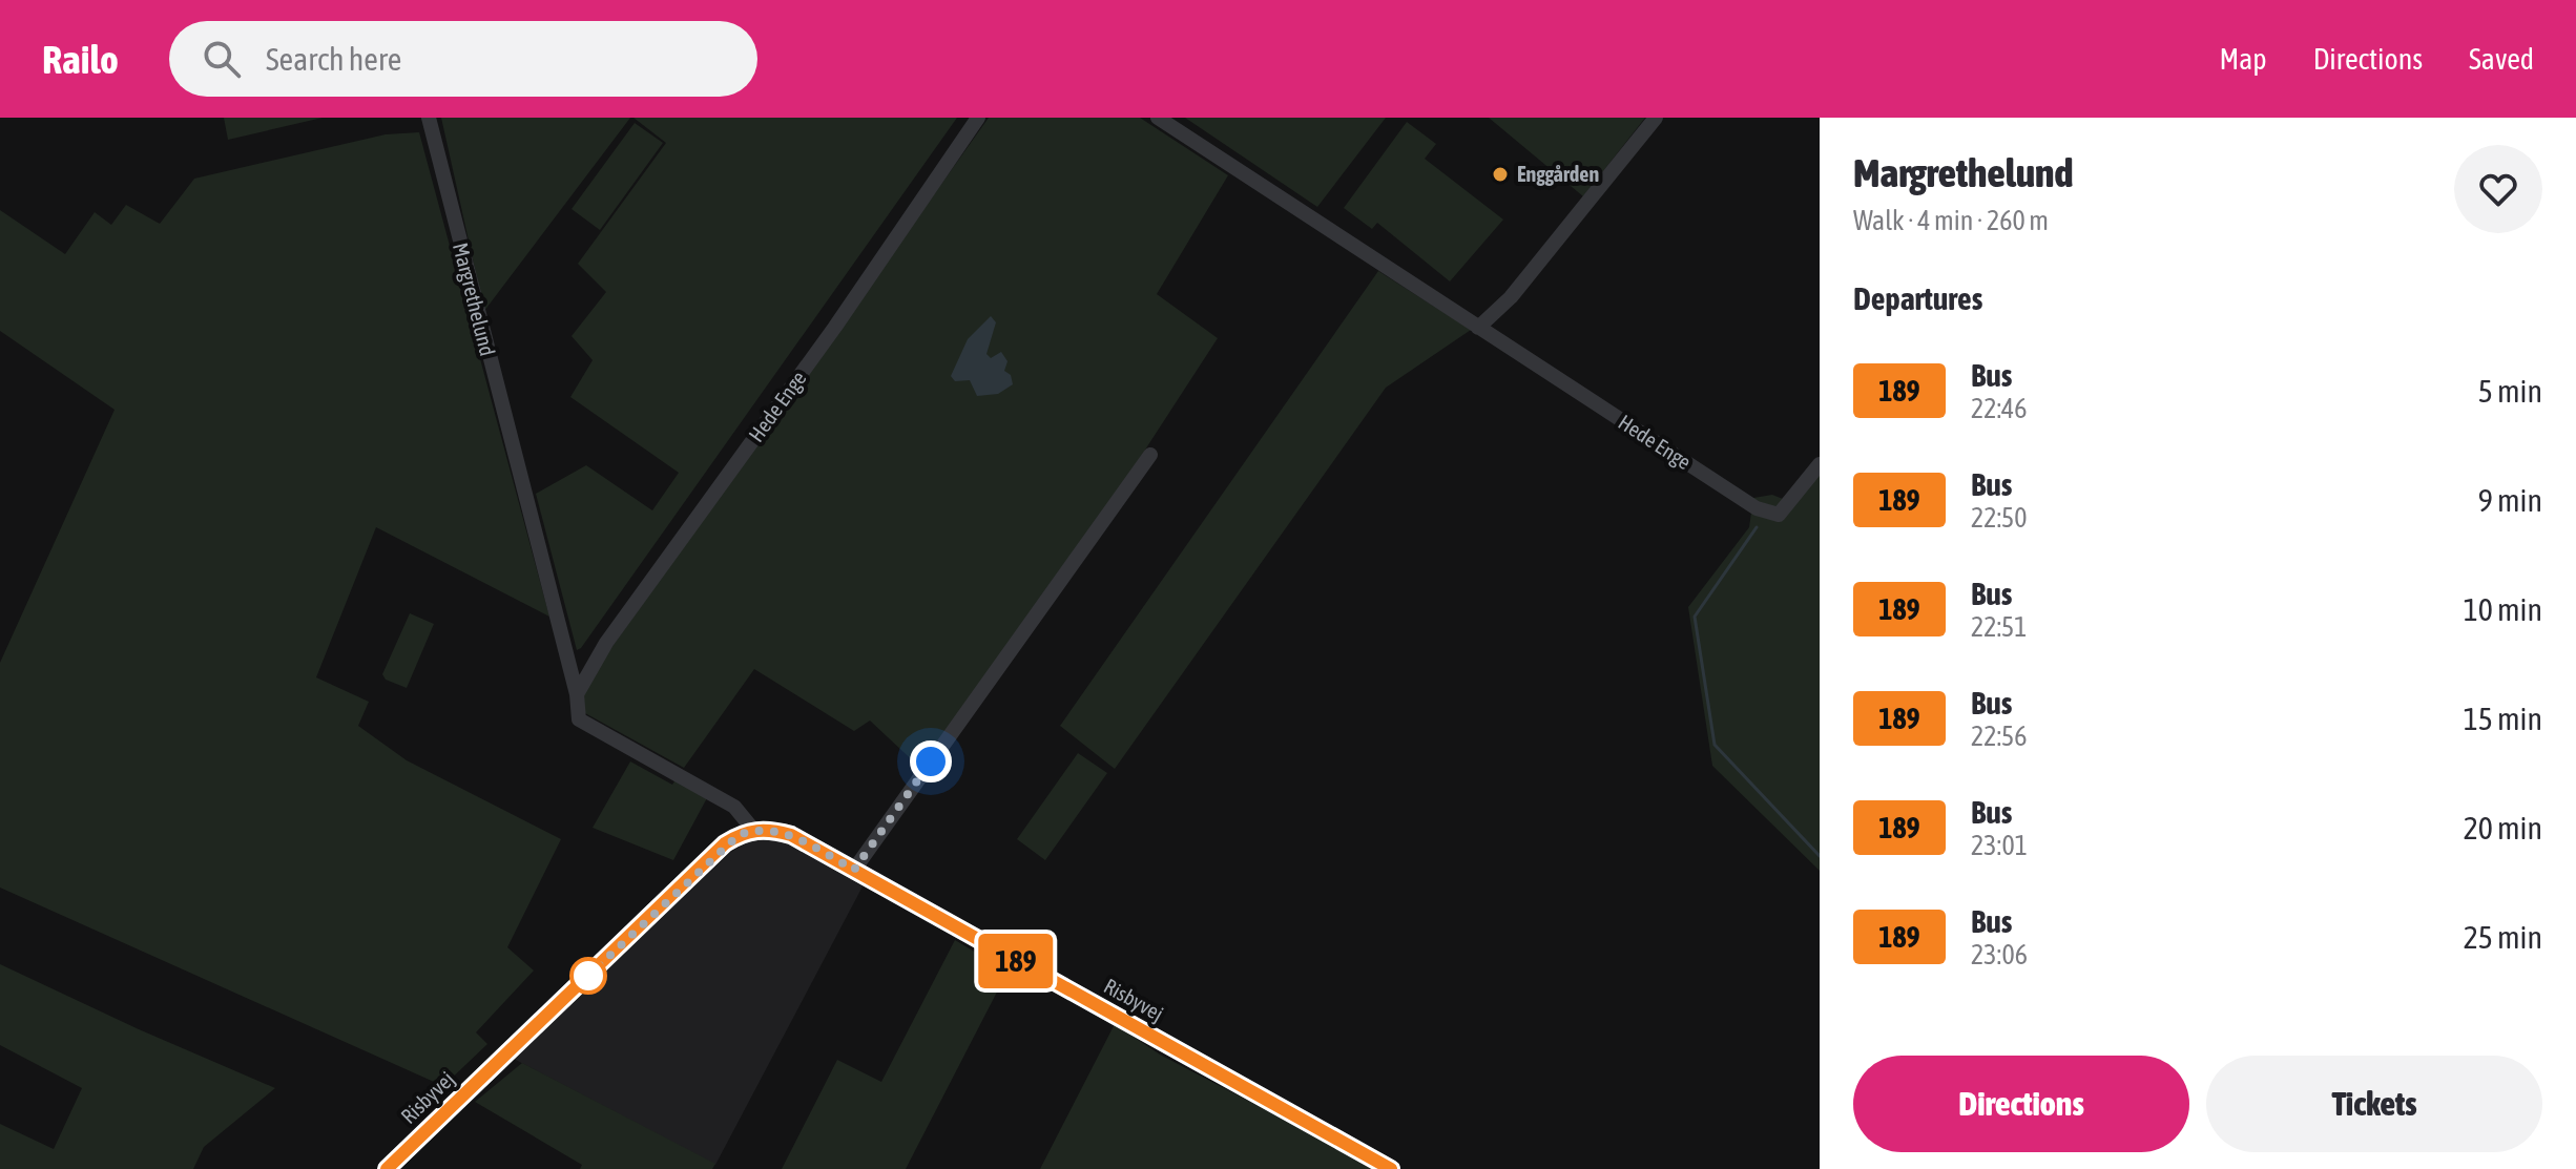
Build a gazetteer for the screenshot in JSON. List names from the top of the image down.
{
  "streets": {
    "street": ["Margrethelund", "Hede Enge", "Risbyvej"]
  },
  "crossings": [
    ["Margrethelund", "Hede Enge"],
    ["Margrethelund", "Risbyvej"]
  ],
  "places": ["Enggården"],
  "lines": ["bus line 189"],
  "page": {
    "header": "Railo",
    "search": "Search here",
    "nav": ["Map", "Directions", "Saved"],
    "on_map": "189",
    "heading": [
      ["Margrethelund", "Walk · 4 min · 260 m"],
      "Departures"
    ],
    "list": [
      {
        "mark": "189",
        "name": "Bus",
        "note": "22:46",
        "value": "5 min"
      },
      {
        "mark": "189",
        "name": "Bus",
        "note": "22:50",
        "value": "9 min"
      },
      {
        "mark": "189",
        "name": "Bus",
        "note": "22:51",
        "value": "10 min"
      },
      {
        "mark": "189",
        "name": "Bus",
        "note": "22:56",
        "value": "15 min"
      },
      {
        "mark": "189",
        "name": "Bus",
        "note": "23:01",
        "value": "20 min"
      },
      {
        "mark": "189",
        "name": "Bus",
        "note": "23:06",
        "value": "25 min"
      }
    ],
    "buttons": ["Directions", "Tickets"]
  }
}
